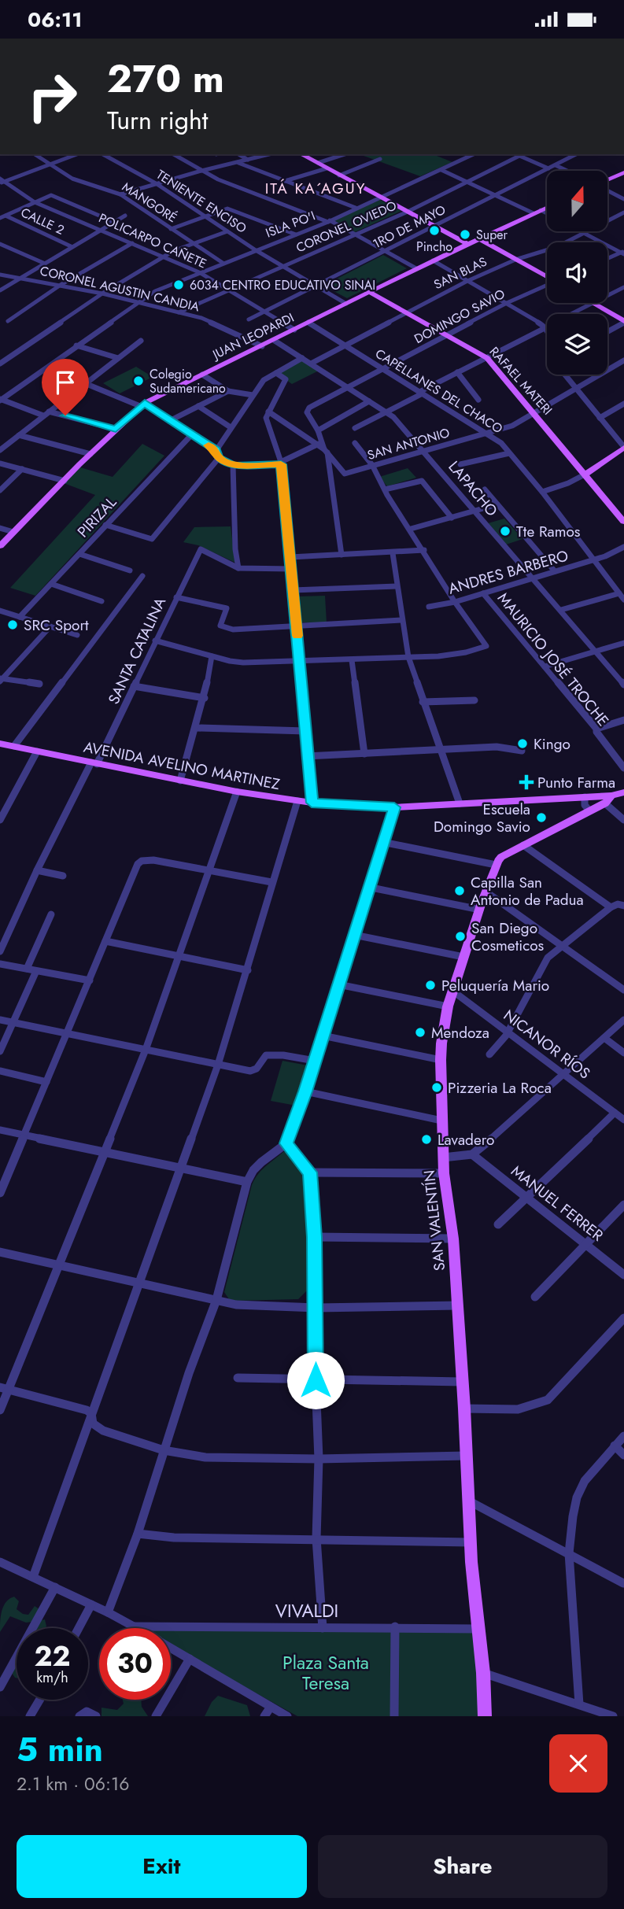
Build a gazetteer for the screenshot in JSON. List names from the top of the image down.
{
  "streets": {
    "main road": [
      "JUAN LEOPARDI",
      "RAFAEL MATERI",
      "AVENIDA AVELINO MARTINEZ",
      "SAN VALENTÍN"
    ],
    "street": [
      "TENIENTE ENCISO",
      "MANGORÉ",
      "CALLE 2",
      "ISLA PO'I",
      "CORONEL OVIEDO",
      "1RO DE MAYO",
      "POLICARPO CAÑETE",
      "SAN BLAS",
      "CORONEL AGUSTIN CANDIA",
      "DOMINGO SAVIO",
      "CAPELLANES DEL CHACO",
      "SAN ANTONIO",
      "LAPACHO",
      "PIRIZAL",
      "ANDRES BARBERO",
      "SANTA CATALINA",
      "MAURICIO JOSÉ TROCHE",
      "NICANOR RÍOS",
      "MANUEL FERRER",
      "VIVALDI"
    ]
  },
  "crossings": [
    ["TENIENTE ENCISO", "ISLA PO'I"],
    ["TENIENTE ENCISO", "CORONEL OVIEDO"],
    ["TENIENTE ENCISO", "1RO DE MAYO"],
    ["TENIENTE ENCISO", "JUAN LEOPARDI"],
    ["MANGORÉ", "ISLA PO'I"],
    ["ISLA PO'I", "POLICARPO CAÑETE"],
    ["ISLA PO'I", "CORONEL AGUSTIN CANDIA"],
    ["CORONEL OVIEDO", "POLICARPO CAÑETE"],
    ["CORONEL OVIEDO", "CORONEL AGUSTIN CANDIA"],
    ["1RO DE MAYO", "POLICARPO CAÑETE"],
    ["POLICARPO CAÑETE", "JUAN LEOPARDI"],
    ["SAN BLAS", "RAFAEL MATERI"],
    ["SAN BLAS", "CAPELLANES DEL CHACO"],
    ["SAN BLAS", "LAPACHO"],
    ["CORONEL AGUSTIN CANDIA", "JUAN LEOPARDI"],
    ["DOMINGO SAVIO", "RAFAEL MATERI"],
    ["DOMINGO SAVIO", "CAPELLANES DEL CHACO"],
    ["DOMINGO SAVIO", "LAPACHO"],
    ["JUAN LEOPARDI", "RAFAEL MATERI"],
    ["JUAN LEOPARDI", "CAPELLANES DEL CHACO"],
    ["JUAN LEOPARDI", "LAPACHO"],
    ["RAFAEL MATERI", "SAN ANTONIO"],
    ["CAPELLANES DEL CHACO", "SAN ANTONIO"],
    ["CAPELLANES DEL CHACO", "ANDRES BARBERO"],
    ["SAN ANTONIO", "LAPACHO"],
    ["LAPACHO", "ANDRES BARBERO"],
    ["ANDRES BARBERO", "MAURICIO JOSÉ TROCHE"],
    ["SANTA CATALINA", "AVENIDA AVELINO MARTINEZ"],
    ["NICANOR RÍOS", "SAN VALENTÍN"],
    ["SAN VALENTÍN", "VIVALDI"]
  ],
  "districts": ["ITÁ KA´AGUY"],
  "parks": ["Plaza Santa Teresa"],
  "places": {
    "other": [
      "Pincho",
      "Super",
      "6034 CENTRO EDUCATIVO SINAI",
      "Colegio Sudamericano",
      "Tte Ramos",
      "SRC Sport",
      "Kingo",
      "Escuela Domingo Savio",
      "Capilla San Antonio de Padua",
      "San Diego Cosmeticos",
      "Peluquería Mario",
      "Mendoza",
      "Pizzeria La Roca",
      "Lavadero"
    ],
    "health": ["Punto Farma"]
  },
  "north": "top",
  "page": {
    "status": "06:11",
    "turn": ["270 m", "Turn right"],
    "speed": "22 km/h",
    "limit": "30",
    "heading": ["5 min", "2.1 km · 06:16"],
    "buttons": ["Exit", "Share"]
  }
}
